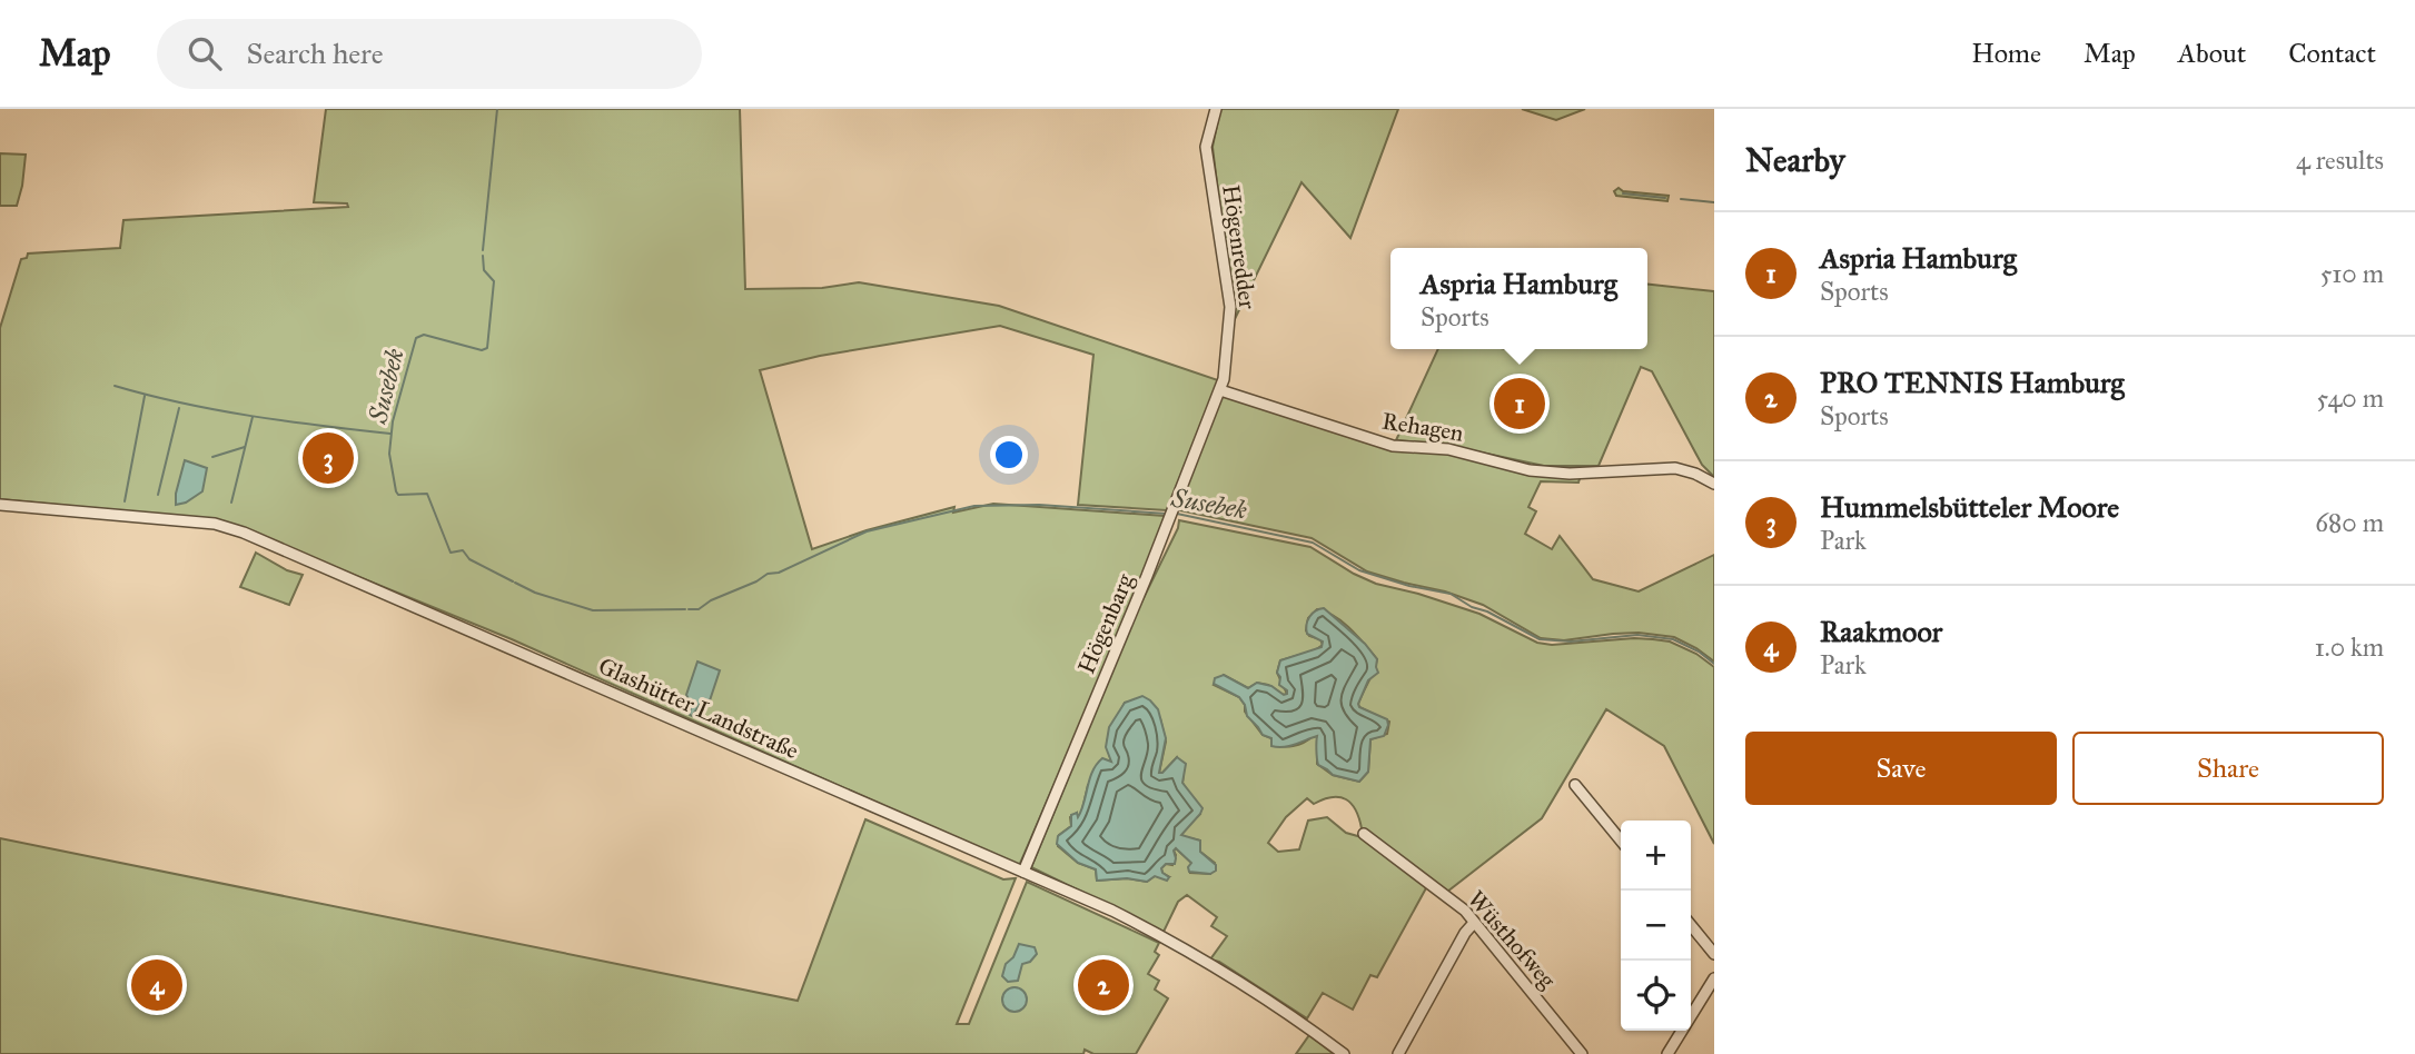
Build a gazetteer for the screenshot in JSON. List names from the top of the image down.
{
  "streets": {
    "street": [
      "Högenredder",
      "Rehagen",
      "Högenbarg",
      "Glashütter Landstraße",
      "Wüsthofweg"
    ]
  },
  "crossings": [
    ["Högenredder", "Rehagen"],
    ["Högenredder", "Högenbarg"],
    ["Rehagen", "Högenbarg"],
    ["Högenbarg", "Glashütter Landstraße"]
  ],
  "water": ["Susebek"],
  "page": {
    "header": "Map",
    "search": "Search here",
    "nav": [
      "Home",
      "Map",
      "About",
      "Contact"
    ],
    "heading": ["Nearby", "4 results"],
    "list": [
      {
        "mark": "1",
        "name": "Aspria Hamburg",
        "note": "Sports",
        "value": "510 m"
      },
      {
        "mark": "2",
        "name": "PRO TENNIS Hamburg",
        "note": "Sports",
        "value": "540 m"
      },
      {
        "mark": "3",
        "name": "Hummelsbütteler Moore",
        "note": "Park",
        "value": "680 m"
      },
      {
        "mark": "4",
        "name": "Raakmoor",
        "note": "Park",
        "value": "1.0 km"
      }
    ],
    "popup": ["Aspria Hamburg", "Sports"],
    "pins": [
      "1",
      "3",
      "2",
      "4"
    ],
    "buttons": ["Save", "Share"],
    "map_buttons": ["+", "−"]
  }
}
